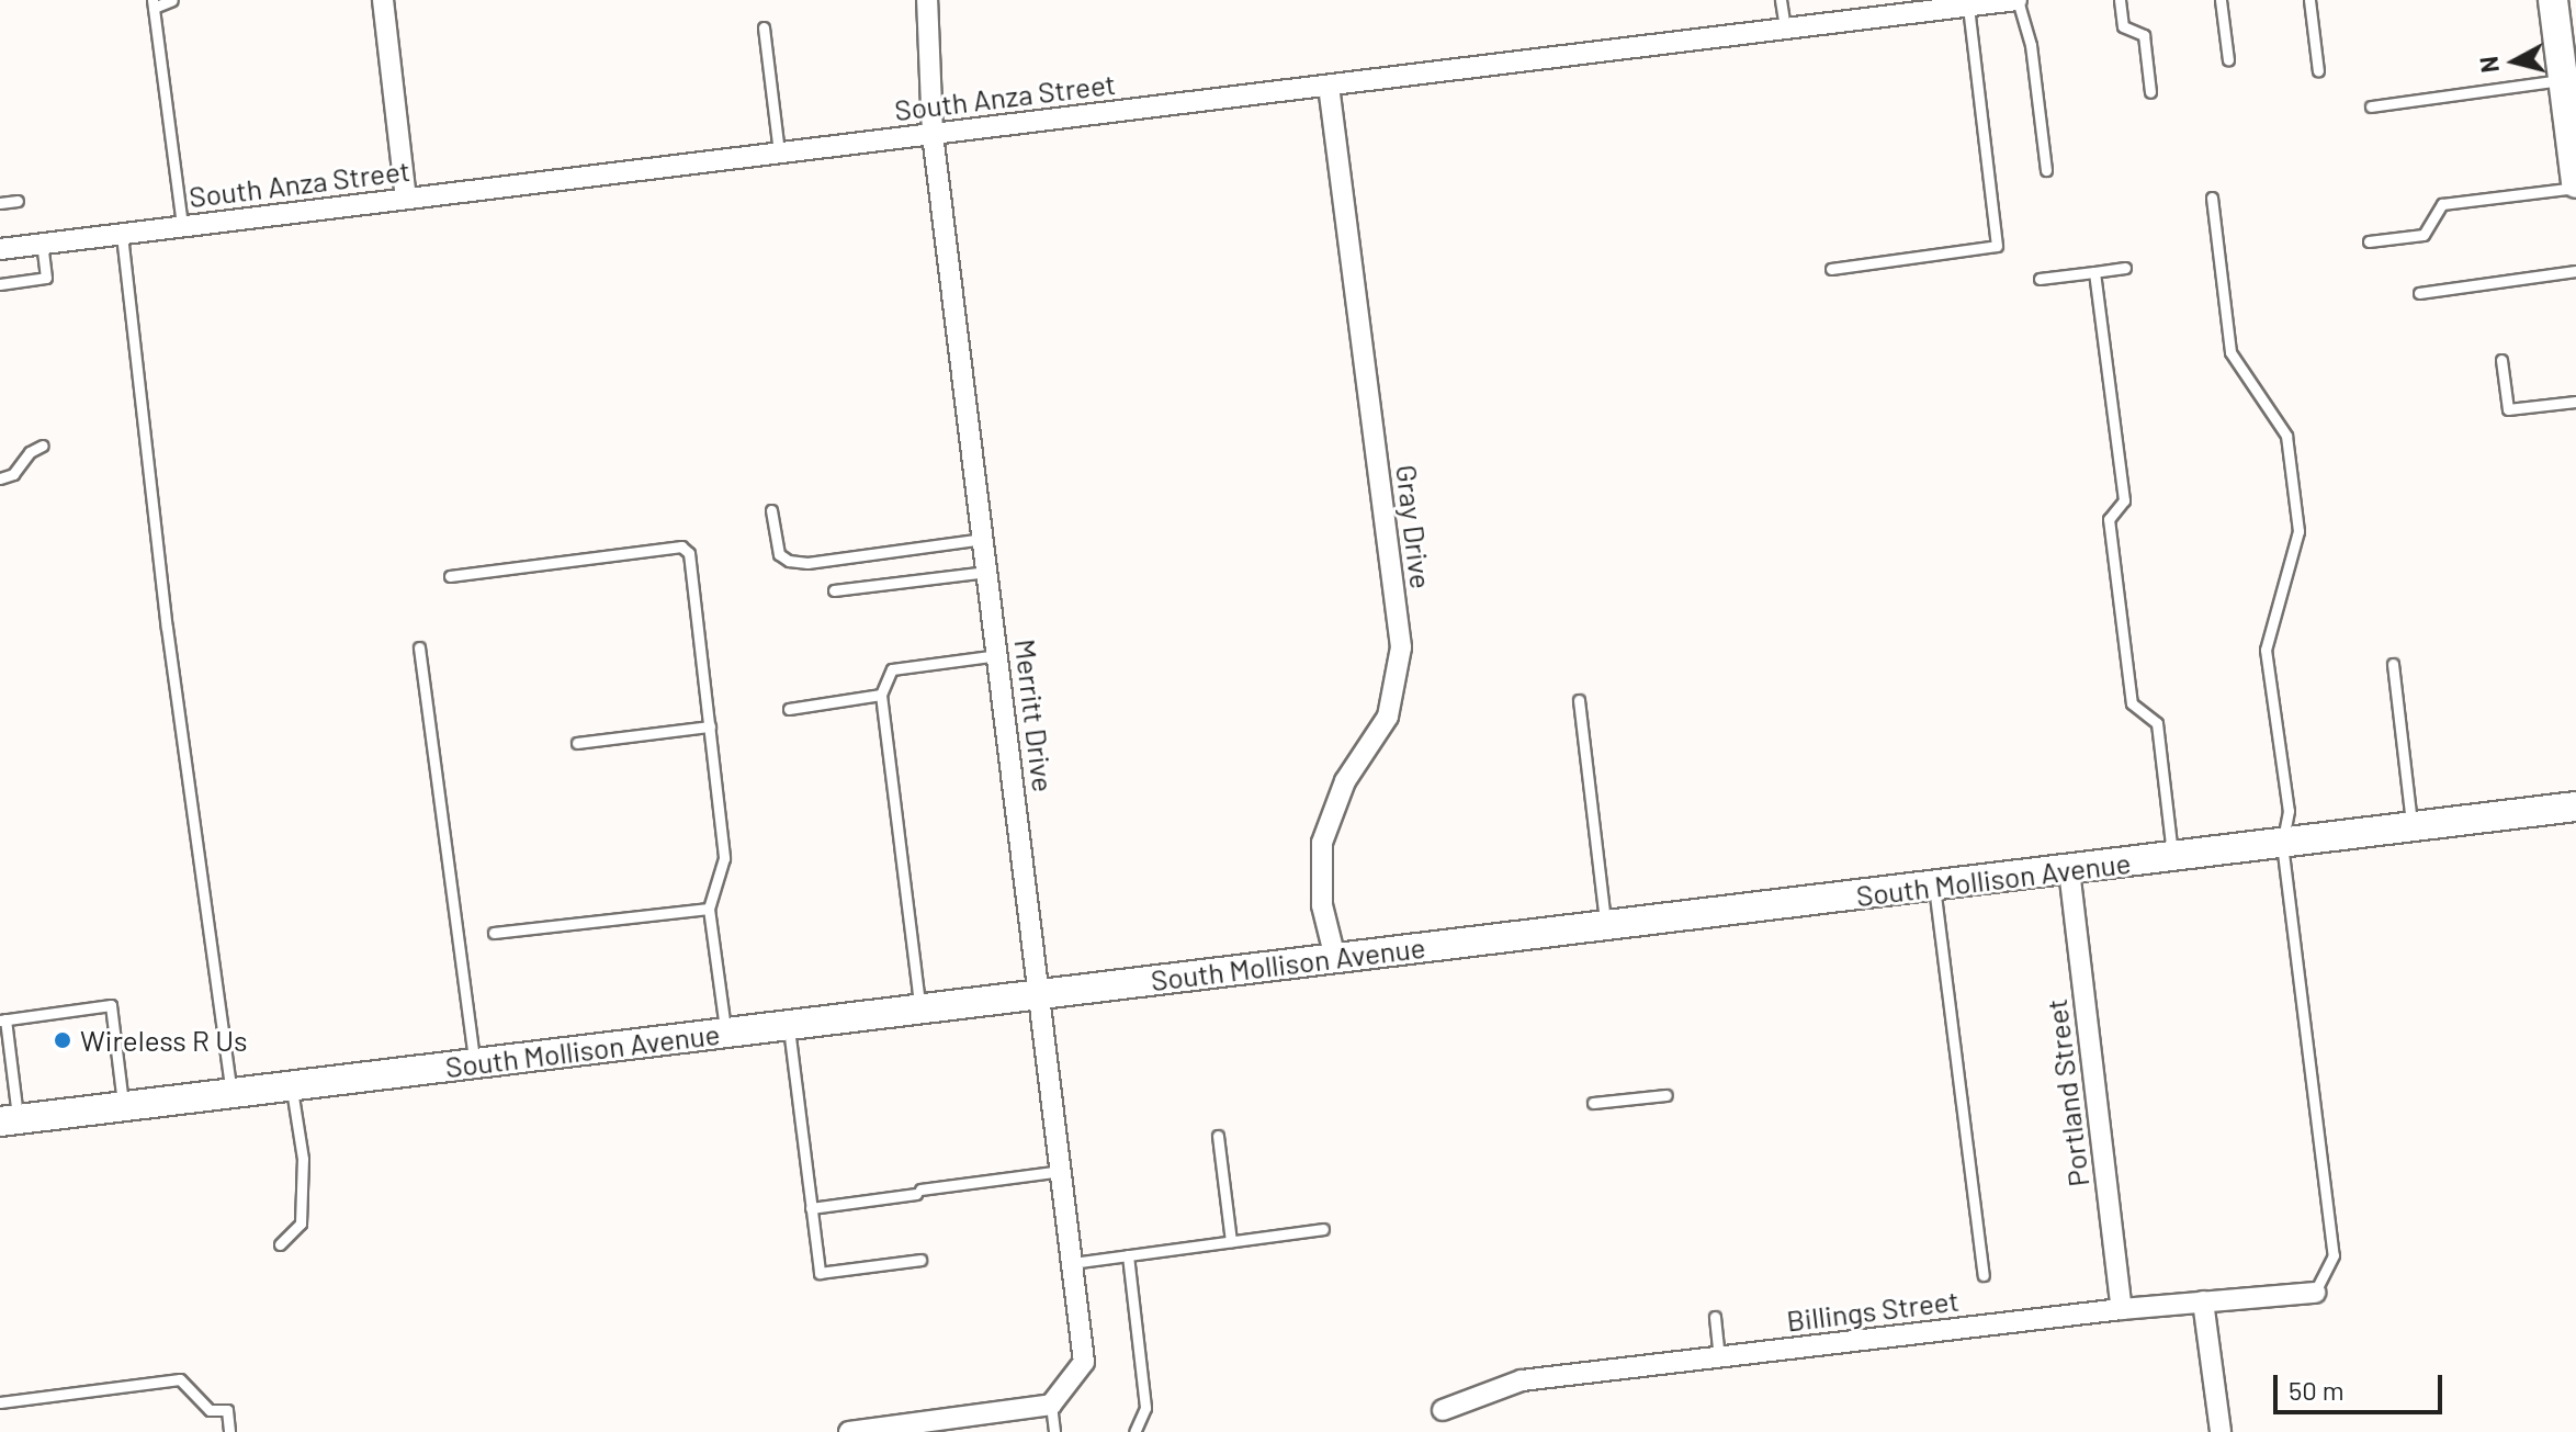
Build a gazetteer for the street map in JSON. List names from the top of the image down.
{
  "streets": {
    "main road": ["South Mollison Avenue"],
    "street": [
      "South Anza Street",
      "Gray Drive",
      "Merritt Drive",
      "Portland Street",
      "Billings Street"
    ]
  },
  "crossings": [
    ["South Anza Street", "Gray Drive"],
    ["South Anza Street", "Merritt Drive"],
    ["Gray Drive", "South Mollison Avenue"],
    ["Merritt Drive", "South Mollison Avenue"],
    ["South Mollison Avenue", "Portland Street"],
    ["Portland Street", "Billings Street"]
  ],
  "places": ["Wireless R Us"],
  "scale_bar": "50 m",
  "north": "left"
}
